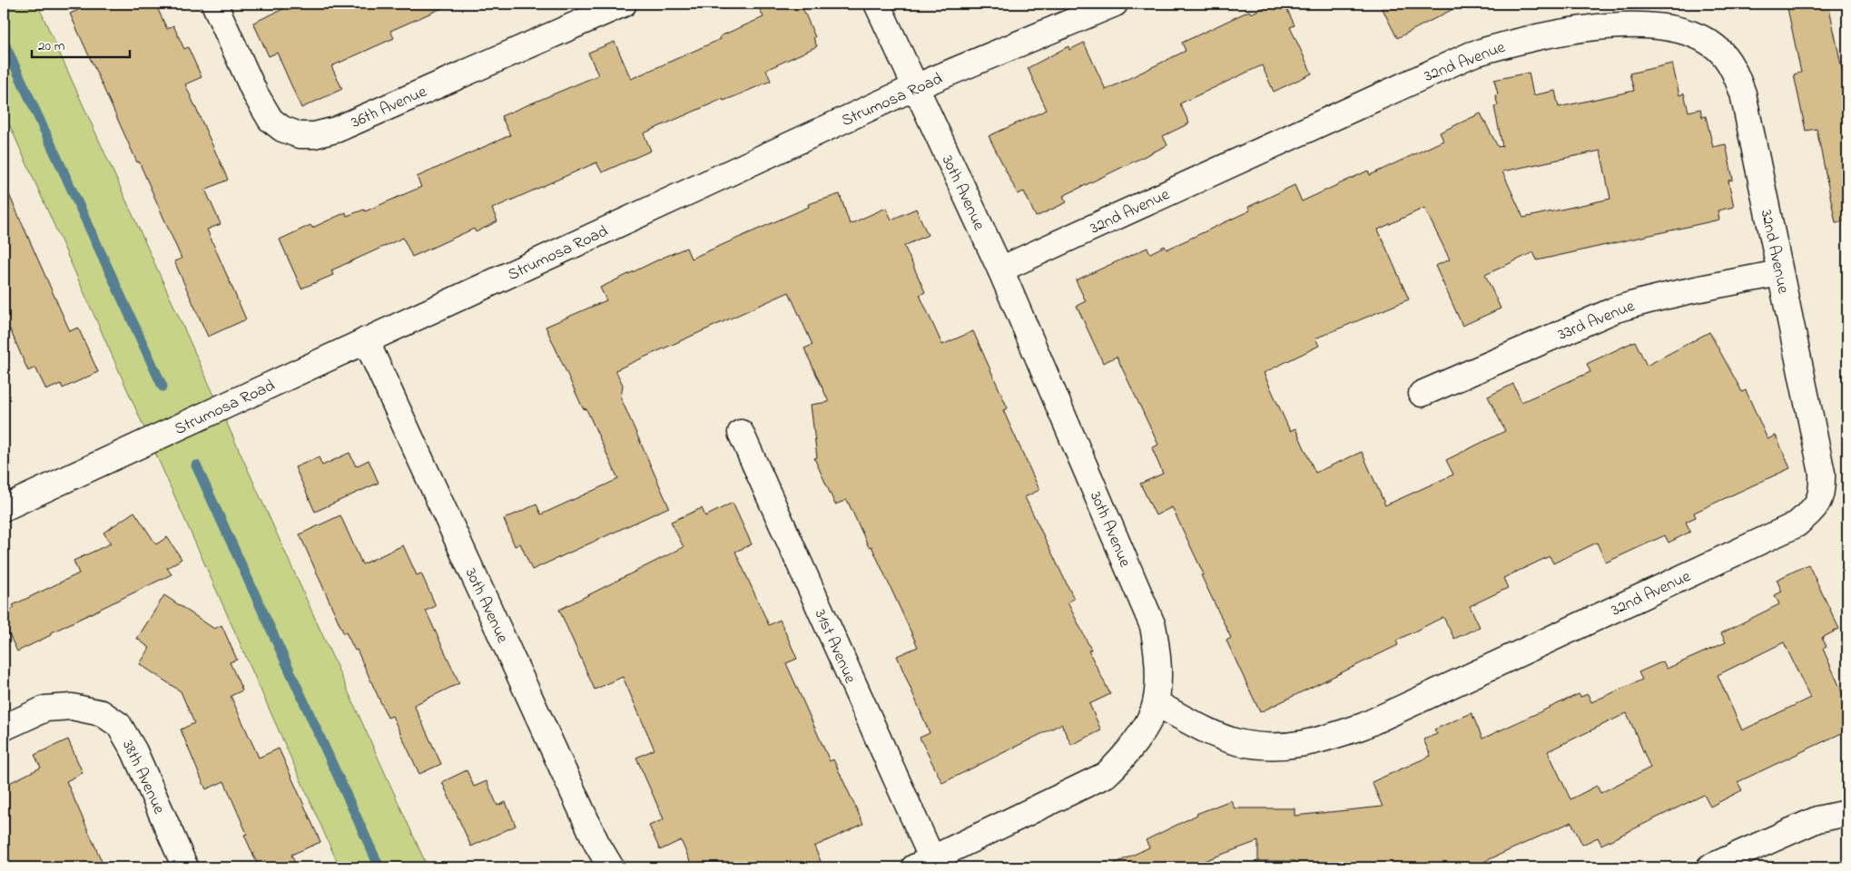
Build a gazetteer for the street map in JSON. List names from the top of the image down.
{
  "streets": {
    "street": [
      "32nd Avenue",
      "Strumosa Road",
      "36th Avenue",
      "30th Avenue",
      "33rd Avenue",
      "31st Avenue",
      "38th Avenue"
    ]
  },
  "crossings": [
    ["32nd Avenue", "30th Avenue"],
    ["32nd Avenue", "33rd Avenue"],
    ["Strumosa Road", "30th Avenue"],
    ["30th Avenue", "31st Avenue"]
  ],
  "scale_bar": "20 m"
}
